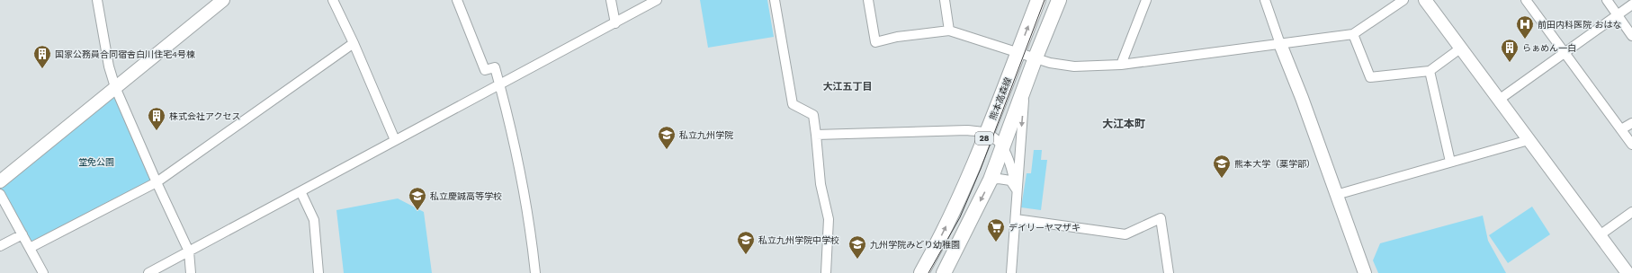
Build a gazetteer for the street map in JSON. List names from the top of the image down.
{
  "streets": {
    "main road": ["熊本高森線", "28"]
  },
  "districts": ["大江五丁目", "大江本町"],
  "parks": ["堂免公園"],
  "places": {
    "hospital": ["前田内科医院 おはな"],
    "building": ["らぁめん一白", "国家公務員合同宿舎白川住宅4号棟", "株式会社アクセス"],
    "school or university": [
      "私立九州学院",
      "熊本大学（薬学部）",
      "私立慶誠高等学校",
      "私立九州学院中学校",
      "九州学院みどり幼稚園"
    ],
    "supermarket": ["デイリーヤマザキ"]
  }
}
